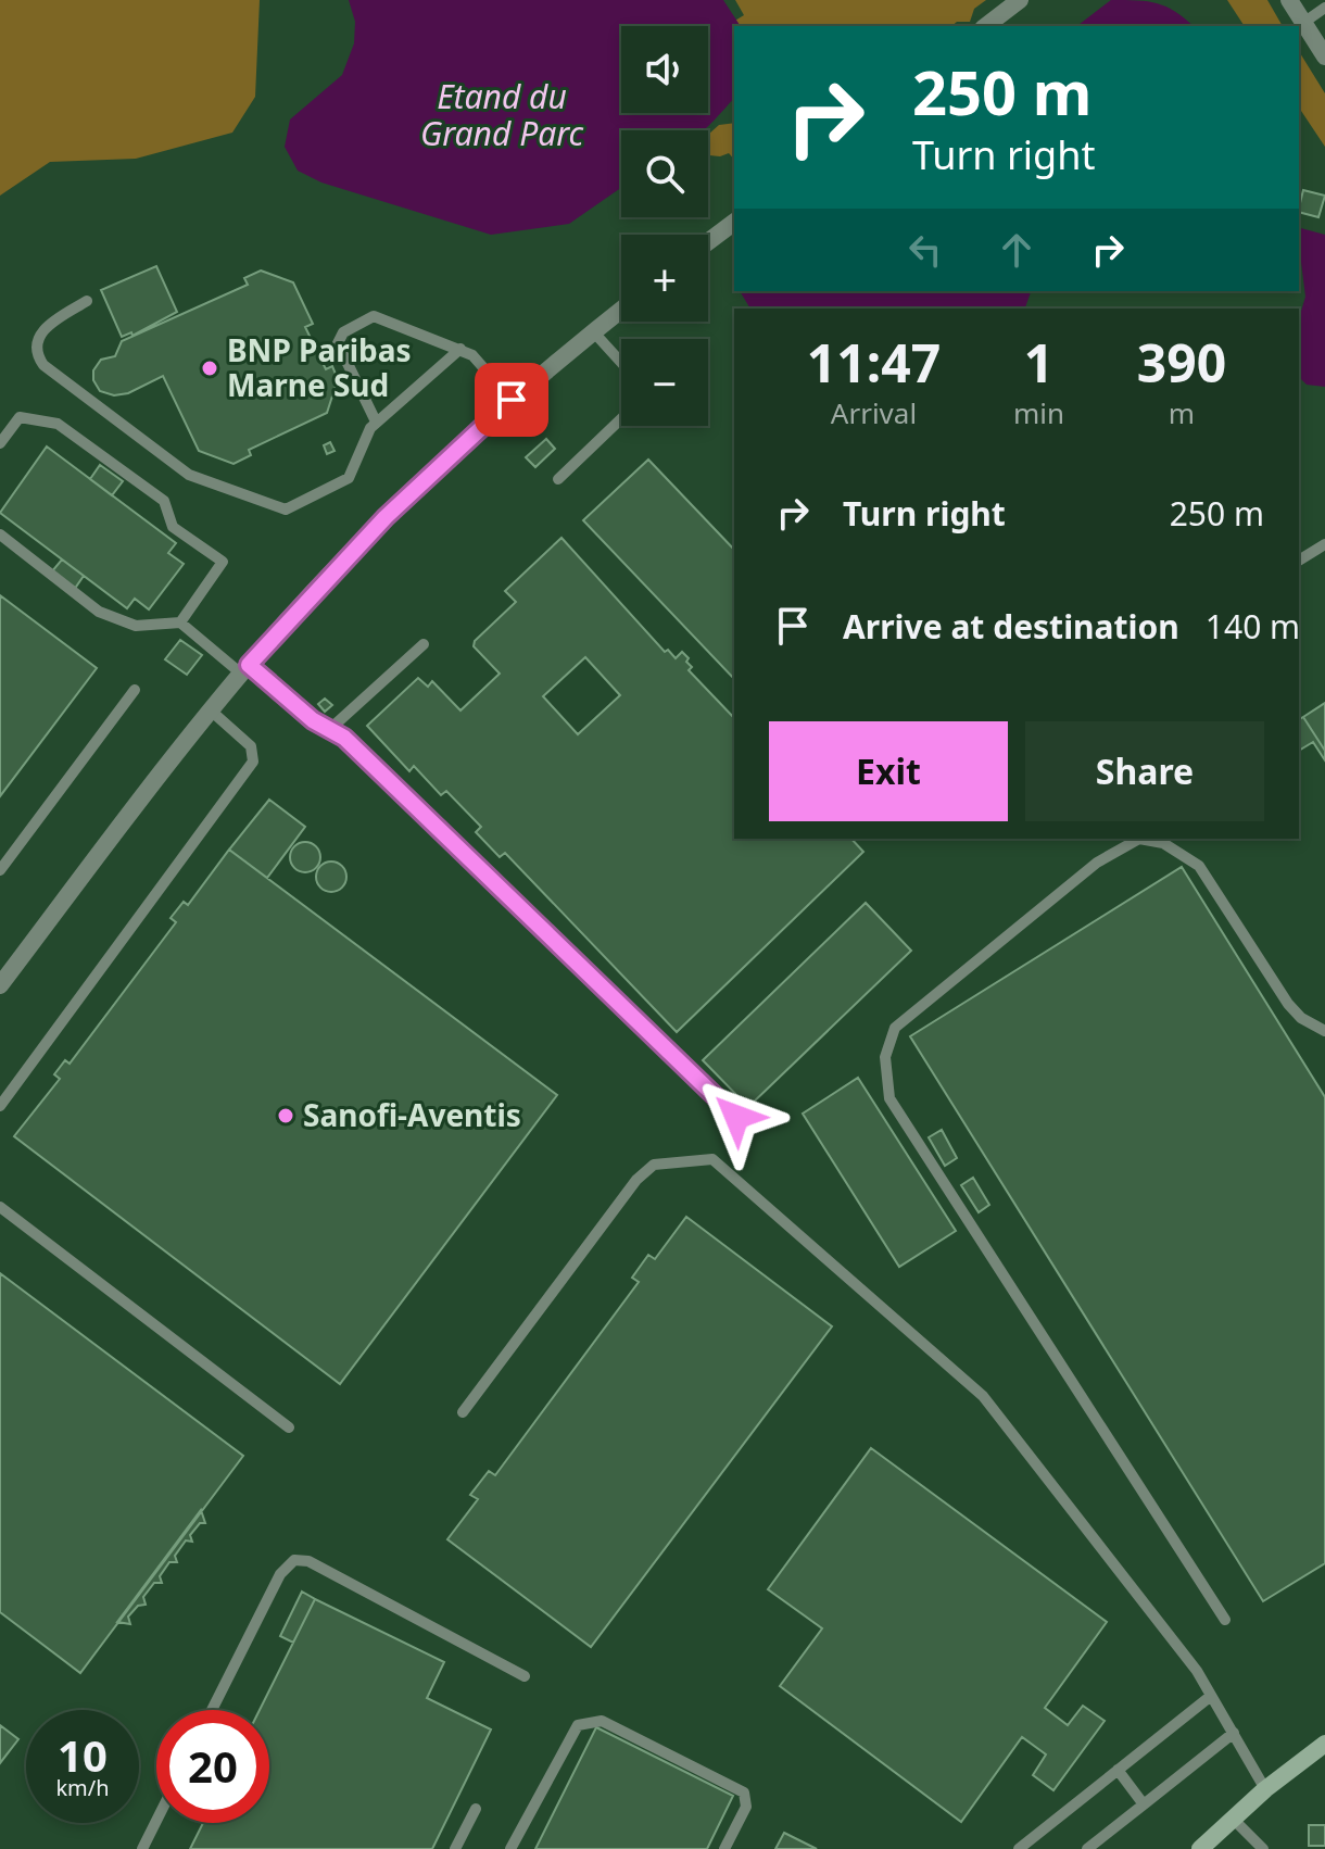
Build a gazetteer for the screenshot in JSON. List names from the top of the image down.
{
  "water": ["Etand du Grand Parc"],
  "places": ["BNP Paribas Marne Sud", "Sanofi-Aventis"],
  "page": {
    "map_buttons": ["+", "−"],
    "turn": ["250 m", "Turn right"],
    "eta": [
      "11:47",
      "Arrival",
      "1",
      "min",
      "390",
      "m"
    ],
    "list": [
      {
        "name": "Turn right",
        "value": "250 m"
      },
      {
        "name": "Arrive at destination",
        "value": "140 m"
      }
    ],
    "buttons": ["Exit", "Share"],
    "speed": "10 km/h",
    "limit": "20"
  }
}
